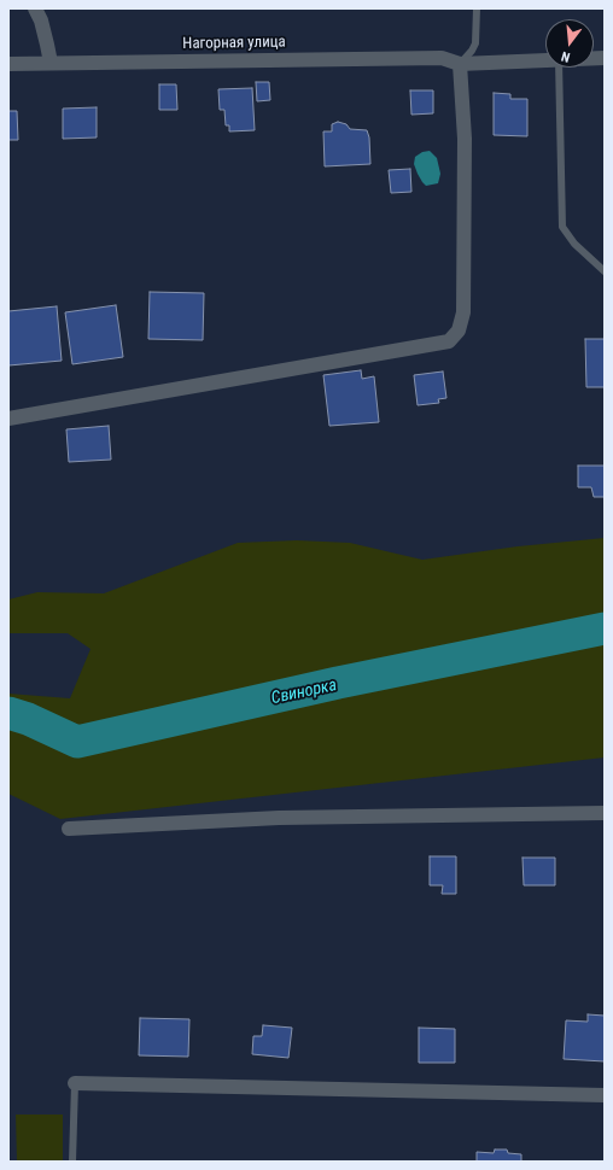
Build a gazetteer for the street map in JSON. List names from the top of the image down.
{
  "streets": {
    "street": ["Нагорная улица"]
  },
  "water": ["Свинорка"],
  "north": "bottom"
}
